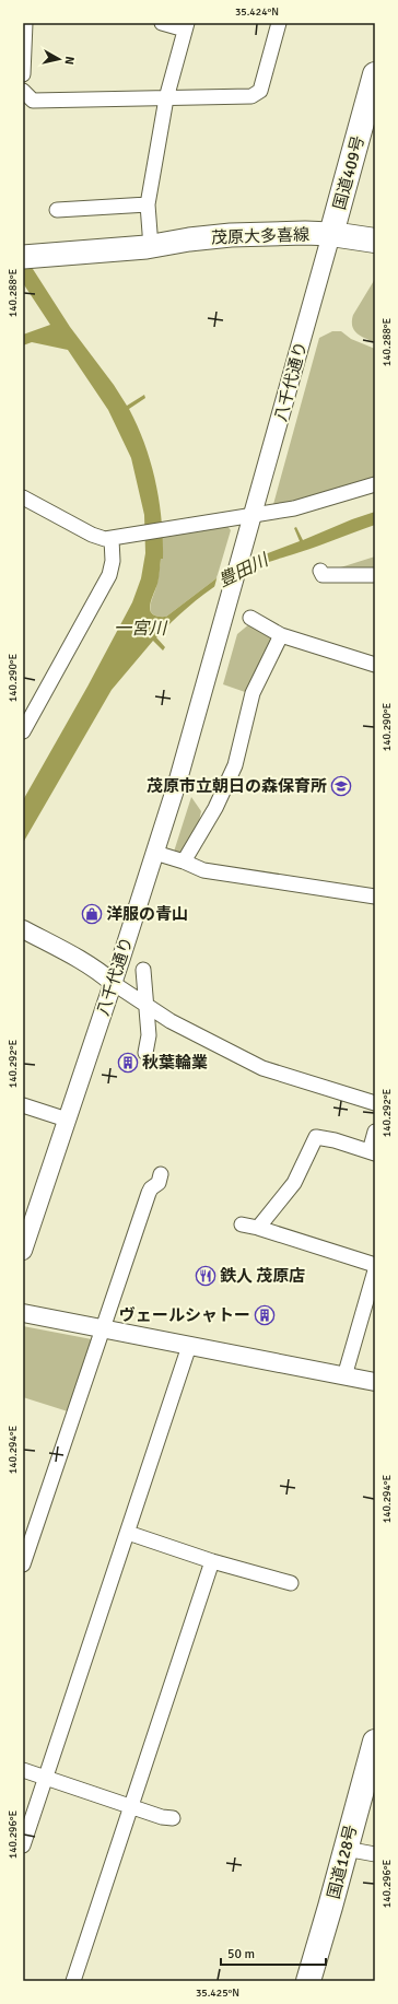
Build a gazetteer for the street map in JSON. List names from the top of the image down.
{
  "streets": {
    "highway": ["国道409号", "国道128号"],
    "main road": ["茂原大多喜線"],
    "street": ["八千代通り"]
  },
  "crossings": [
    ["国道409号", "茂原大多喜線"],
    ["国道409号", "八千代通り"],
    ["茂原大多喜線", "八千代通り"]
  ],
  "water": ["豊田川", "一宮川"],
  "places": {
    "school or university": ["茂原市立朝日の森保育所"],
    "shop": ["洋服の青山"],
    "building": ["秋葉輪業", "ヴェールシャトー"],
    "restaurant": ["鉄人 茂原店"]
  },
  "scale_bar": "50 m",
  "north": "right",
  "coordinates": [
    "35.424°N",
    "140.288°E",
    "140.290°E",
    "140.292°E",
    "140.294°E",
    "140.296°E",
    "35.425°N"
  ]
}
